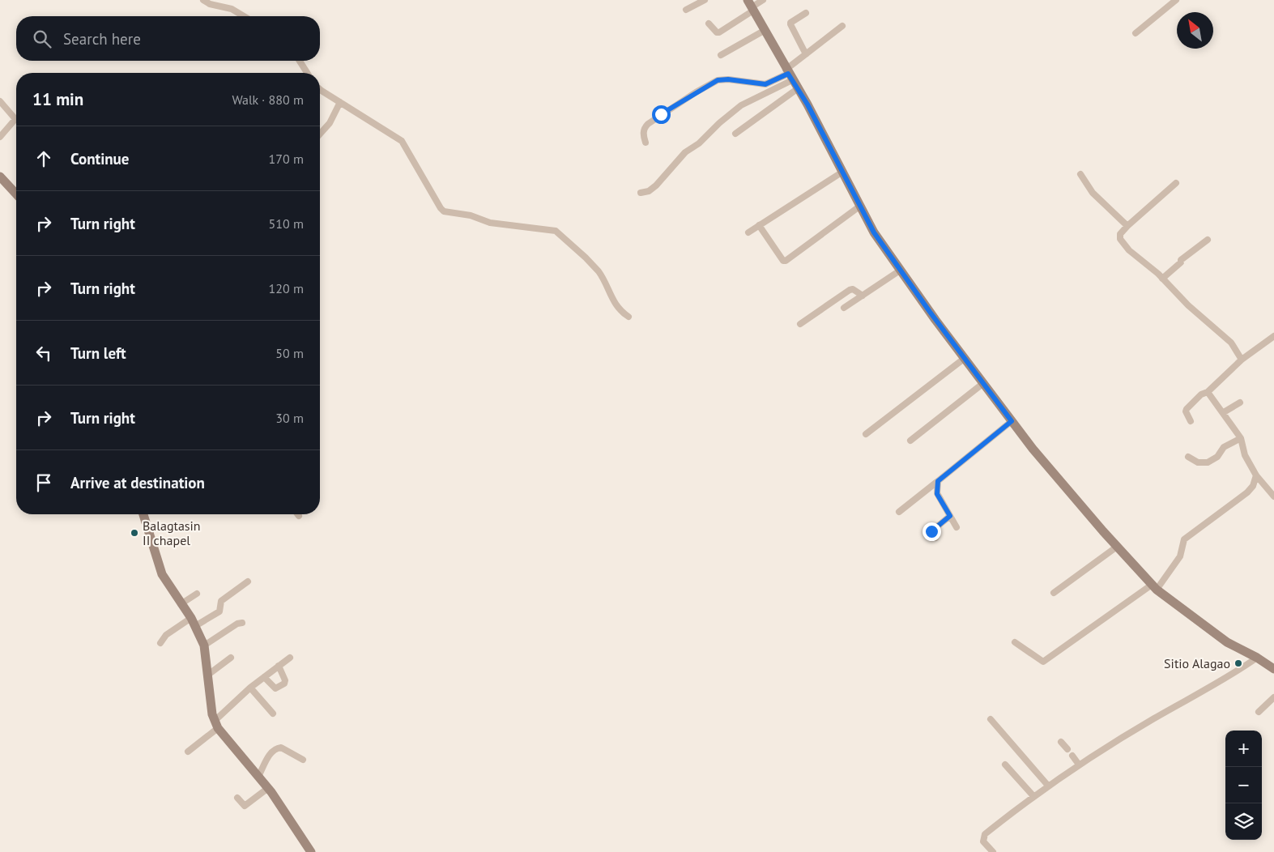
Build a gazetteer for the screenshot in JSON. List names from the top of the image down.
{
  "places": ["Balagtasin II chapel", "Sitio Alagao"],
  "north": "top left",
  "page": {
    "search": "Search here",
    "heading": ["11 min", "Walk · 880 m"],
    "list": [
      ["Continue", "170 m"],
      ["Turn right", "510 m"],
      ["Turn right", "120 m"],
      ["Turn left", "50 m"],
      ["Turn right", "30 m"],
      "Arrive at destination"
    ],
    "map_buttons": ["+", "−"]
  }
}
